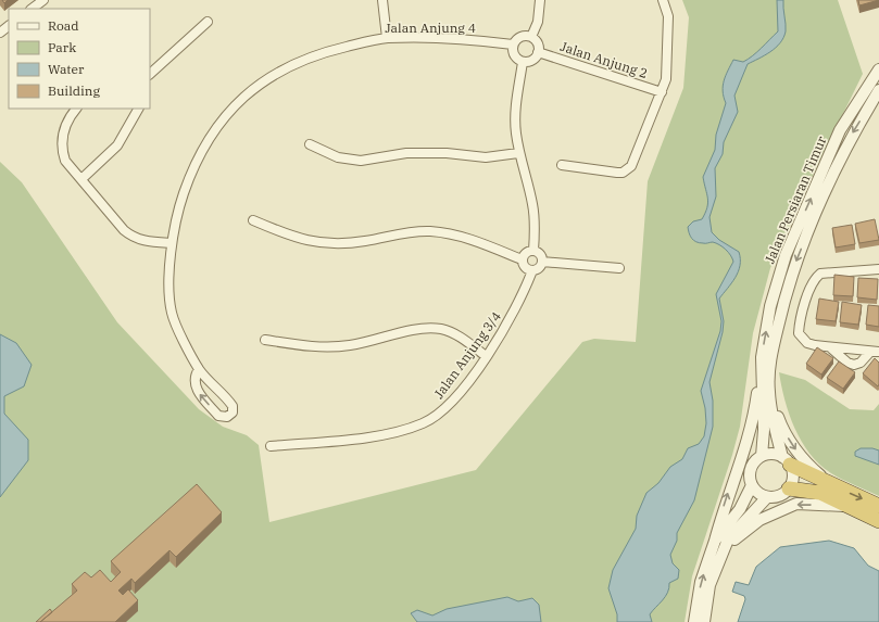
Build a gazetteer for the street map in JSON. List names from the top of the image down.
{
  "streets": {
    "street": [
      "Jalan Anjung 4",
      "Jalan Anjung 2",
      "Jalan Persiaran Timur",
      "Jalan Anjung 3/4"
    ]
  },
  "crossings": [
    ["Jalan Anjung 4", "Jalan Anjung 2"]
  ],
  "legend": [
    "Road",
    "Park",
    "Water",
    "Building"
  ]
}
